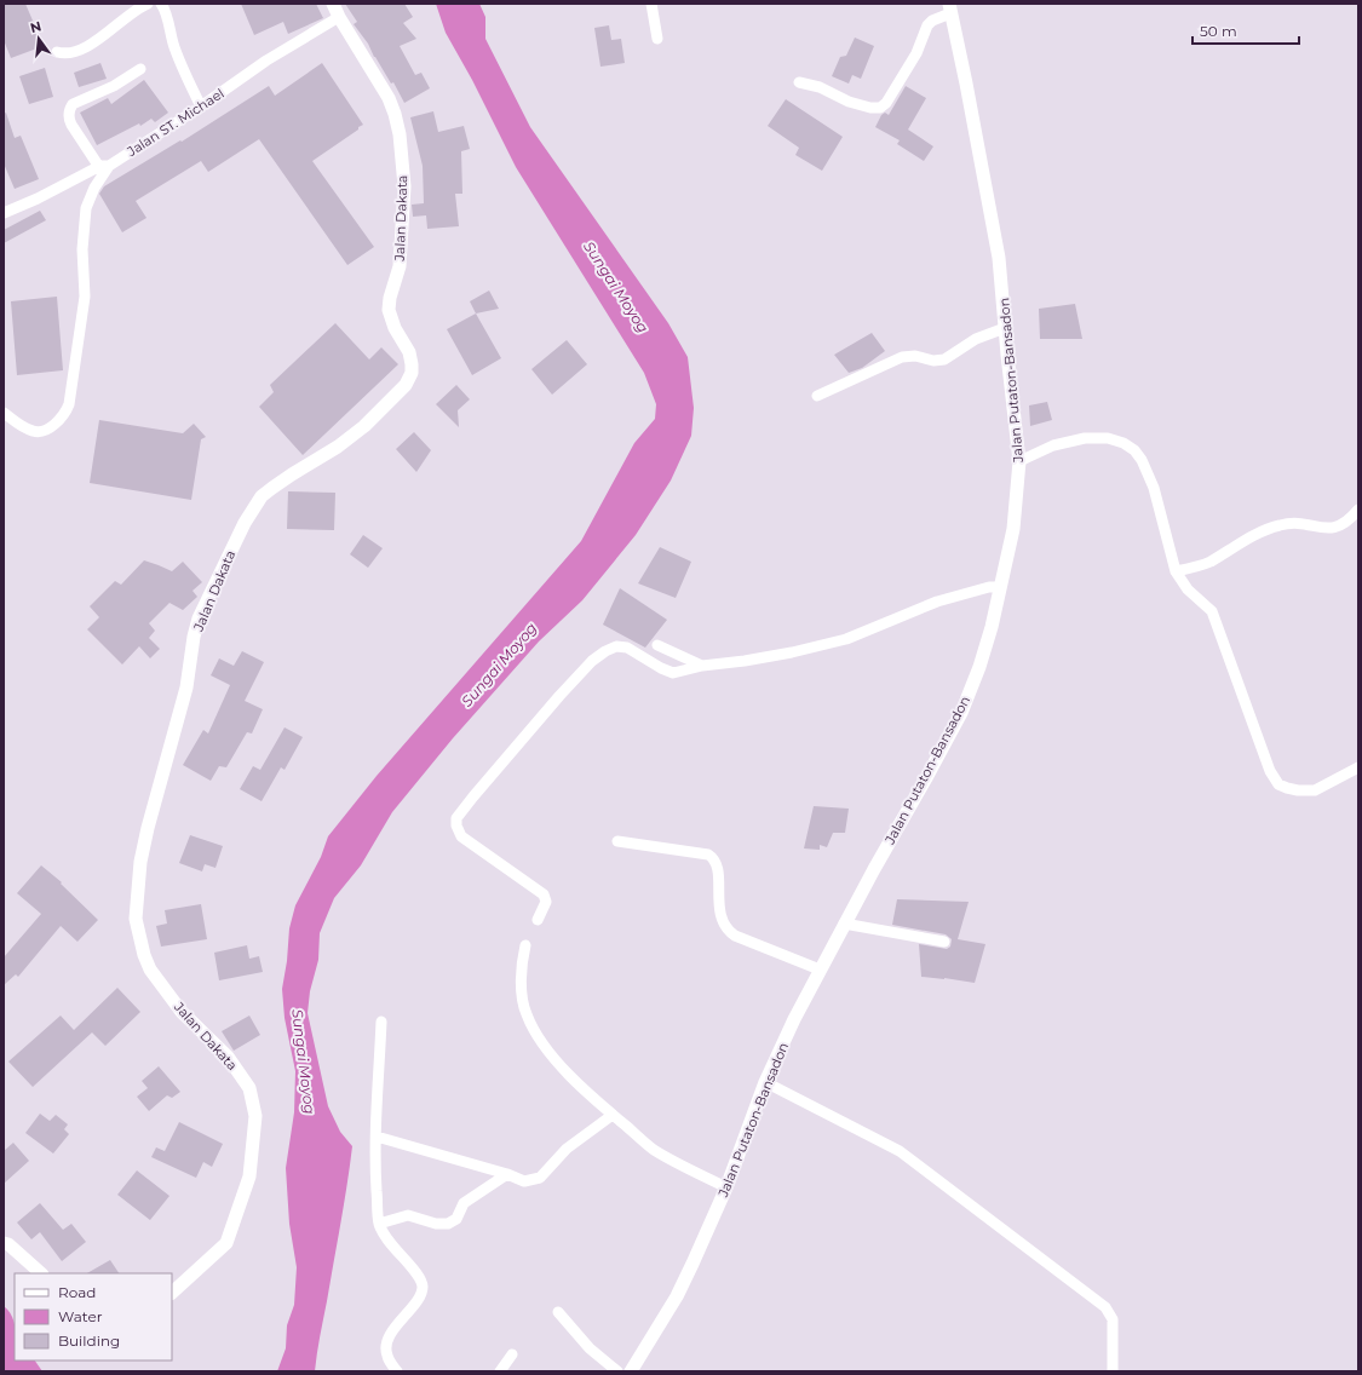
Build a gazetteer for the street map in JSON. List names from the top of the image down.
{
  "streets": {
    "street": ["Jalan ST. Michael", "Jalan Dakata", "Jalan Putaton-Bansadon"]
  },
  "crossings": [
    ["Jalan ST. Michael", "Jalan Dakata"]
  ],
  "water": ["Sungai Moyog"],
  "legend": ["Road", "Water", "Building"],
  "scale_bar": "50 m",
  "north": "top"
}
